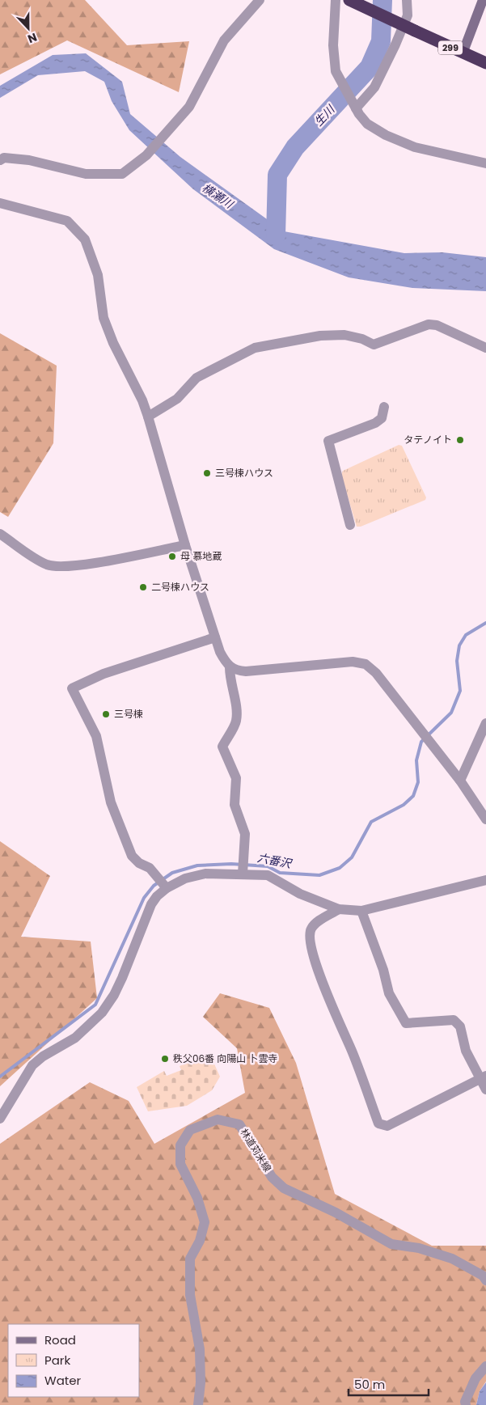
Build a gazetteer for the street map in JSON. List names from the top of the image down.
{
  "streets": {
    "highway": ["299"],
    "street": ["林道苅米線"]
  },
  "water": ["生川", "横瀬川", "六番沢"],
  "places": [
    "タテノイト",
    "三号棟ハウス",
    "母 慕地蔵",
    "二号棟ハウス",
    "三号棟",
    "秩父06番 向陽山 卜雲寺"
  ],
  "legend": ["Road", "Park", "Water"],
  "scale_bar": "50 m",
  "north": "bottom"
}
